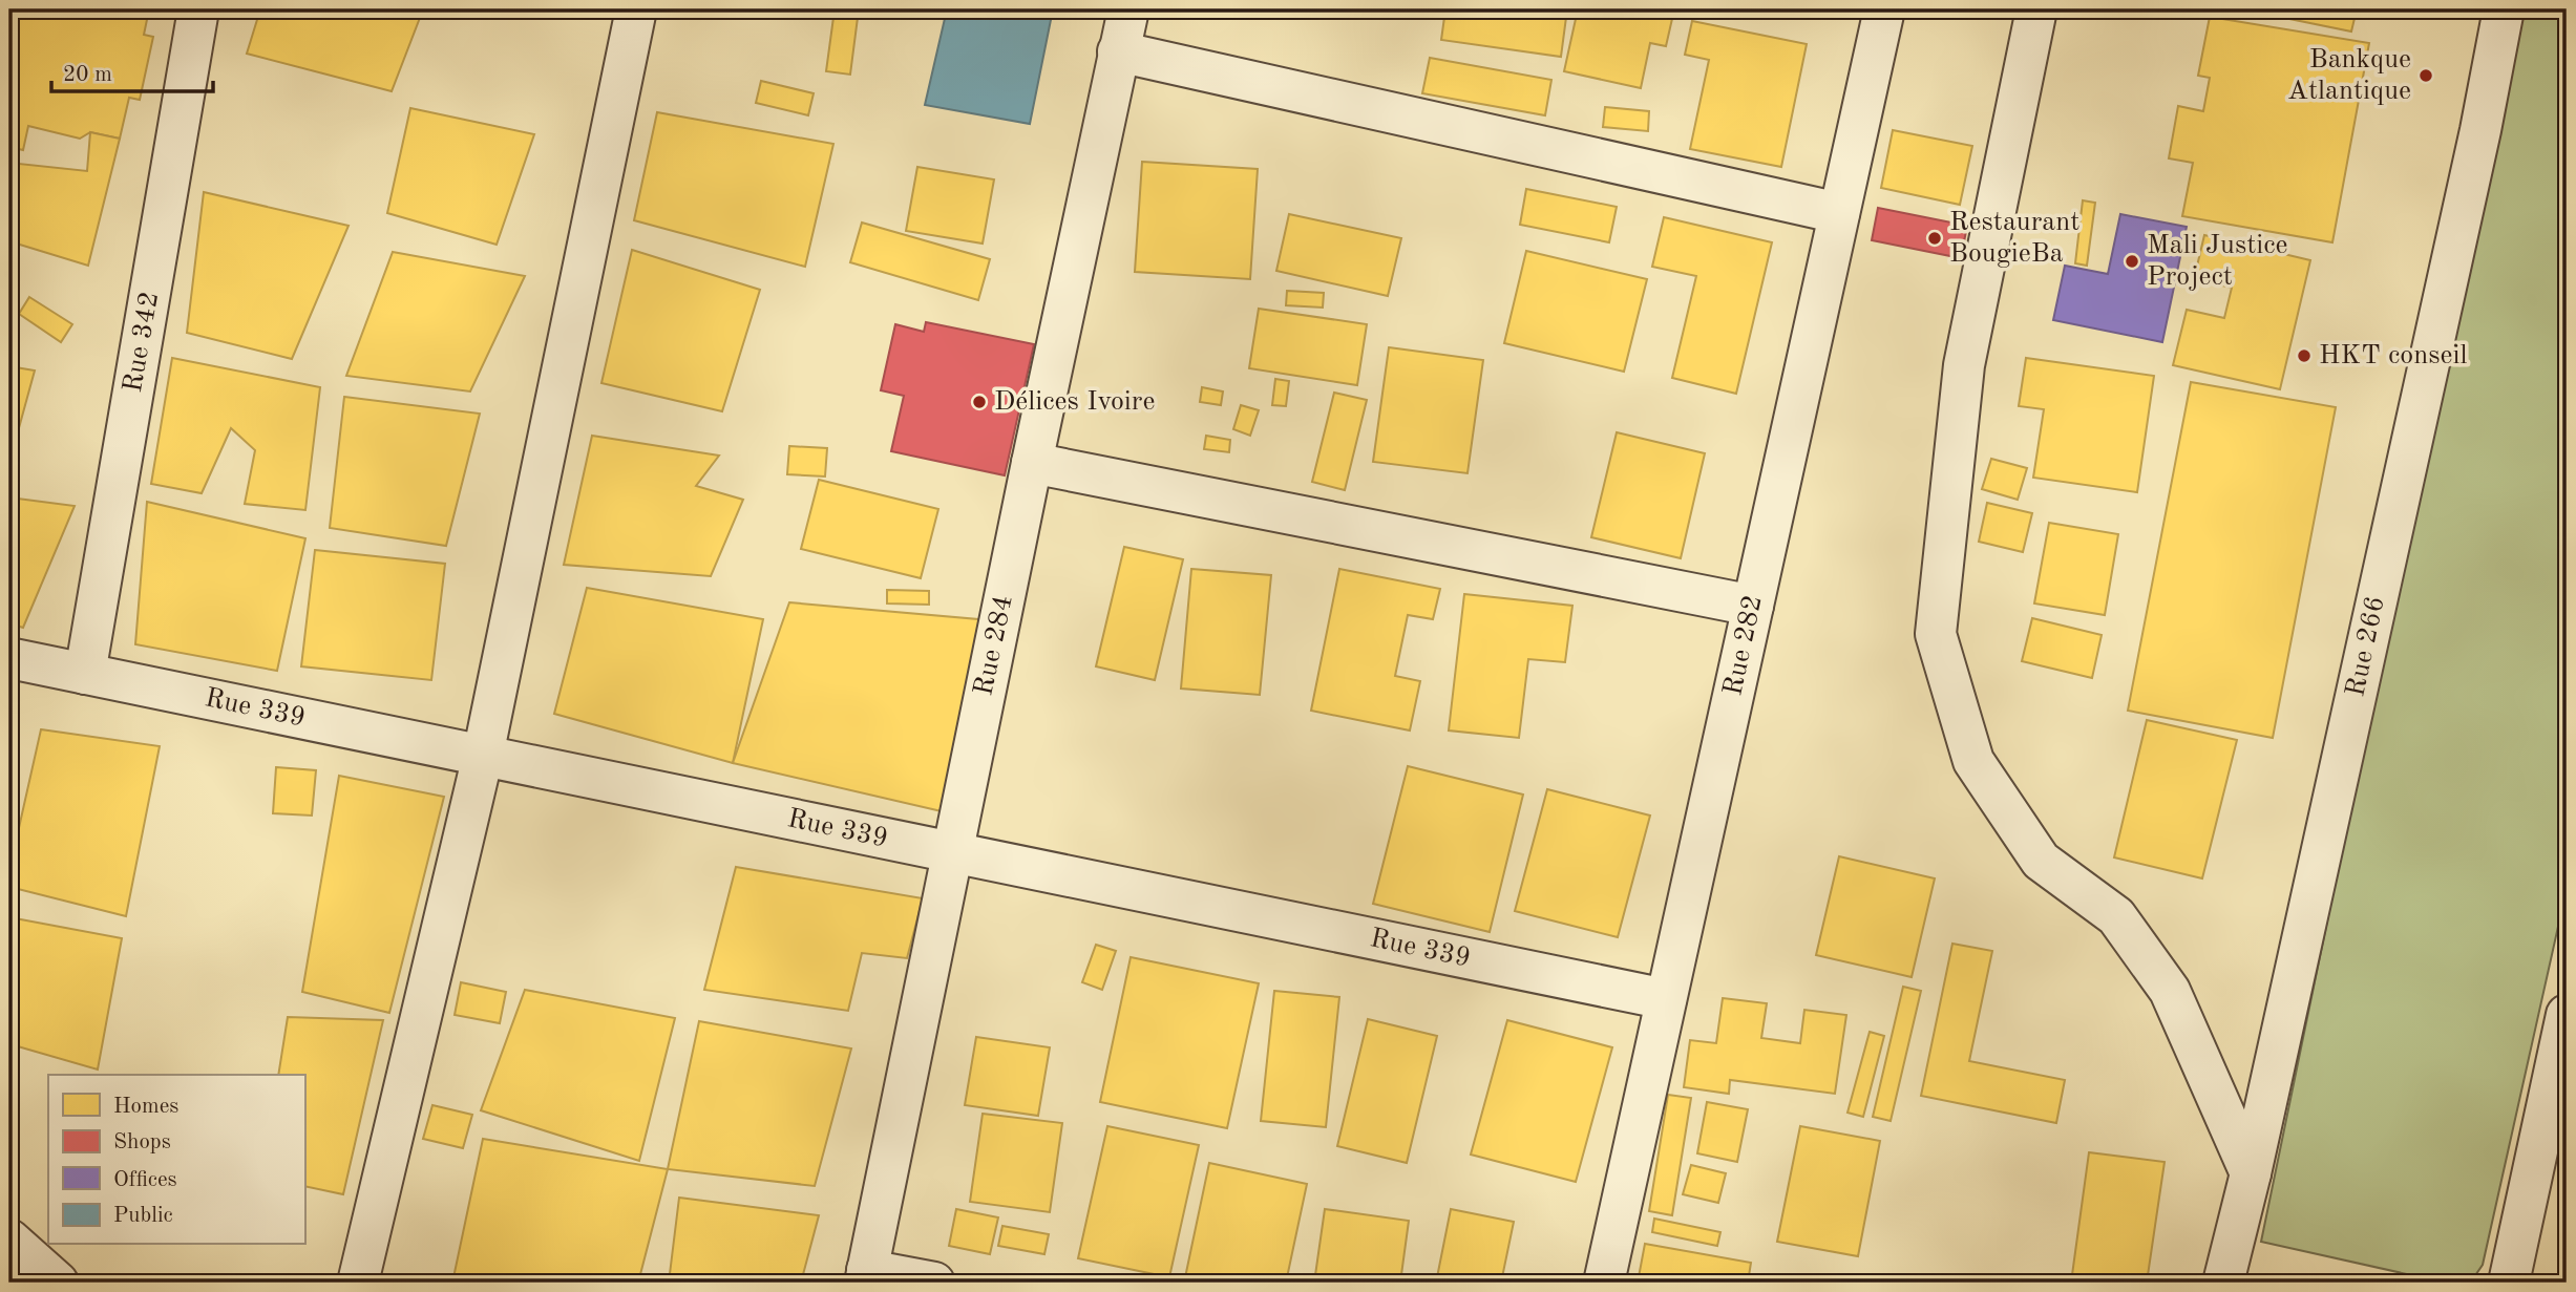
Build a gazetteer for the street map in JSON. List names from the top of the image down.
{
  "streets": {
    "street": [
      "Rue 342",
      "Rue 284",
      "Rue 282",
      "Rue 266",
      "Rue 339"
    ]
  },
  "crossings": [
    ["Rue 342", "Rue 339"],
    ["Rue 284", "Rue 339"],
    ["Rue 282", "Rue 339"]
  ],
  "places": [
    "Bankque Atlantique",
    "Restaurant BougieBa",
    "Mali Justice Project",
    "HKT conseil",
    "Délices Ivoire"
  ],
  "legend": [
    "Homes",
    "Shops",
    "Offices",
    "Public"
  ],
  "scale_bar": "20 m"
}
